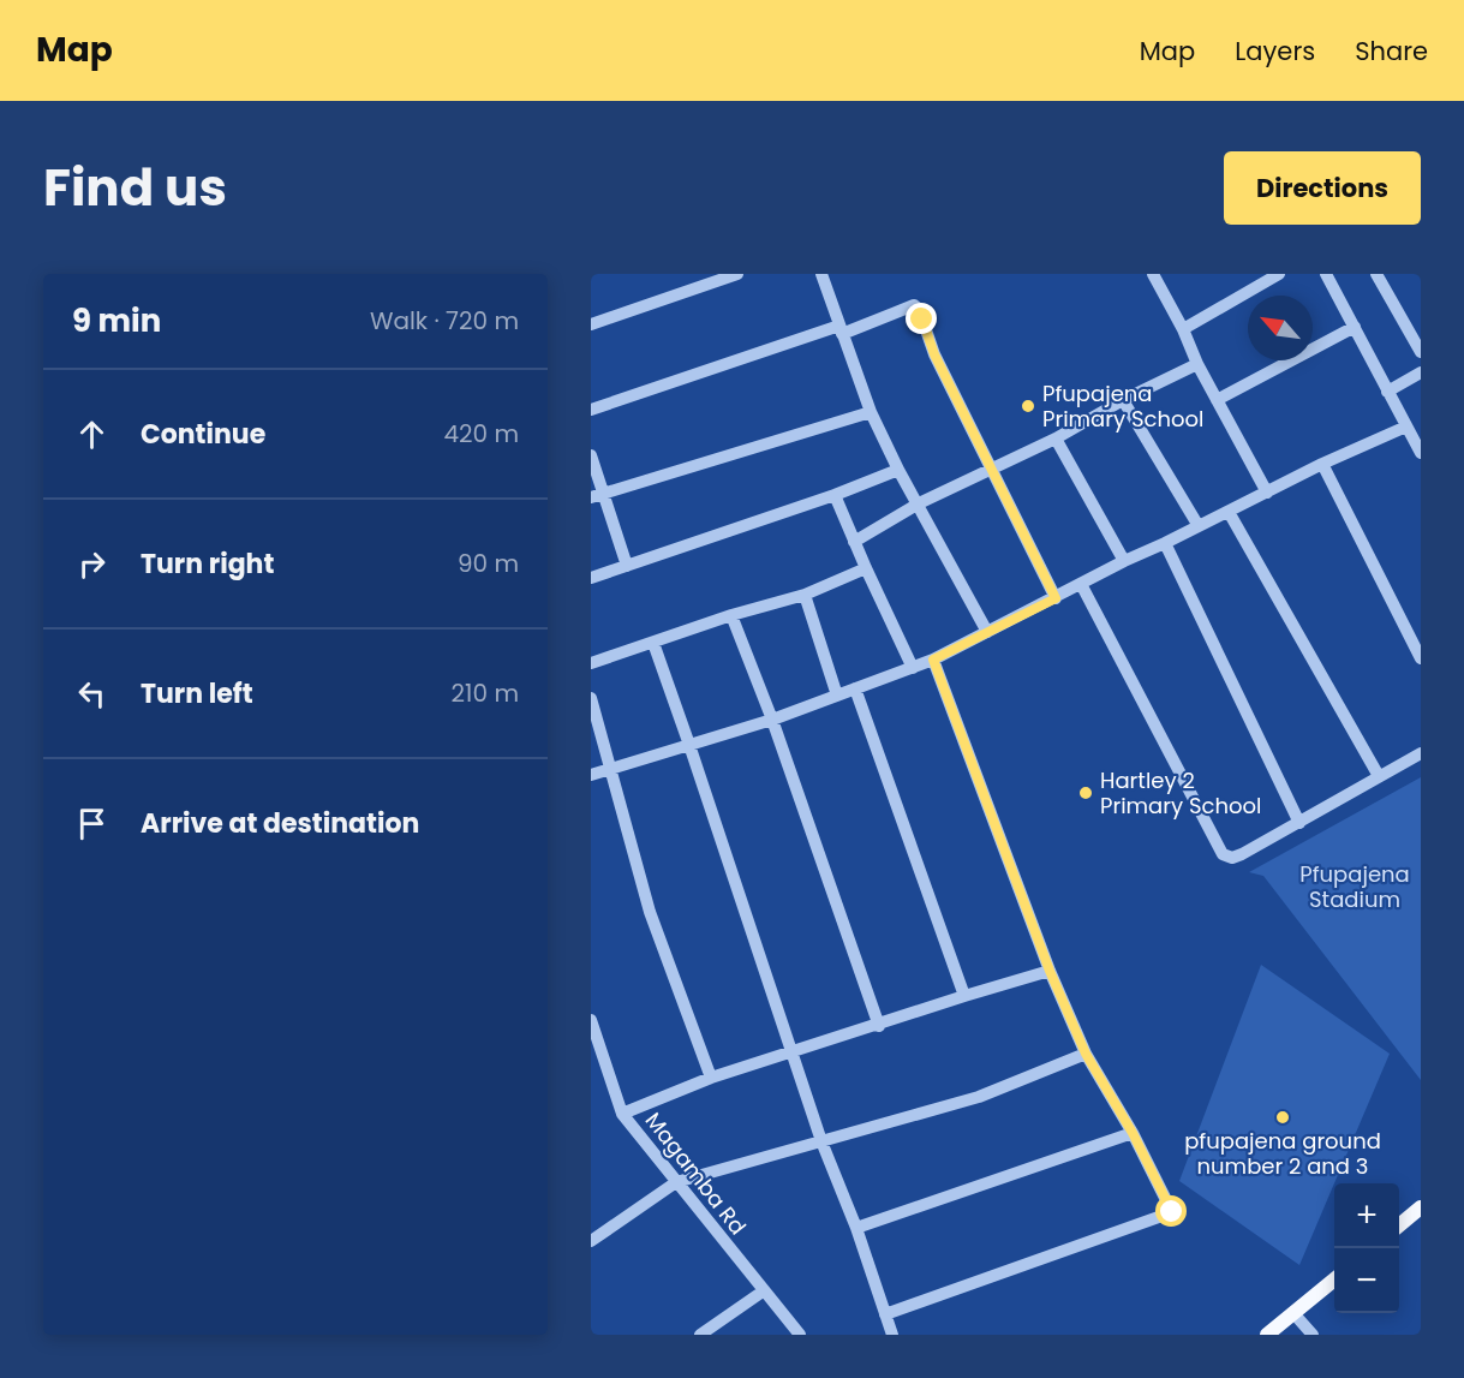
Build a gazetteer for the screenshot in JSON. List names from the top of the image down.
{
  "streets": {
    "street": ["Magamba Rd"]
  },
  "parks": ["Pfupajena Stadium"],
  "places": ["Pfupajena Primary School", "Hartley 2 Primary School", "pfupajena ground number 2 and 3"],
  "north": "top left",
  "page": {
    "header": "Map",
    "nav": ["Map", "Layers", "Share"],
    "title": "Find us",
    "buttons": "Directions",
    "heading": ["9 min", "Walk · 720 m"],
    "list": [
      ["Continue", "420 m"],
      ["Turn right", "90 m"],
      ["Turn left", "210 m"],
      "Arrive at destination"
    ],
    "map_buttons": ["+", "−"]
  }
}
